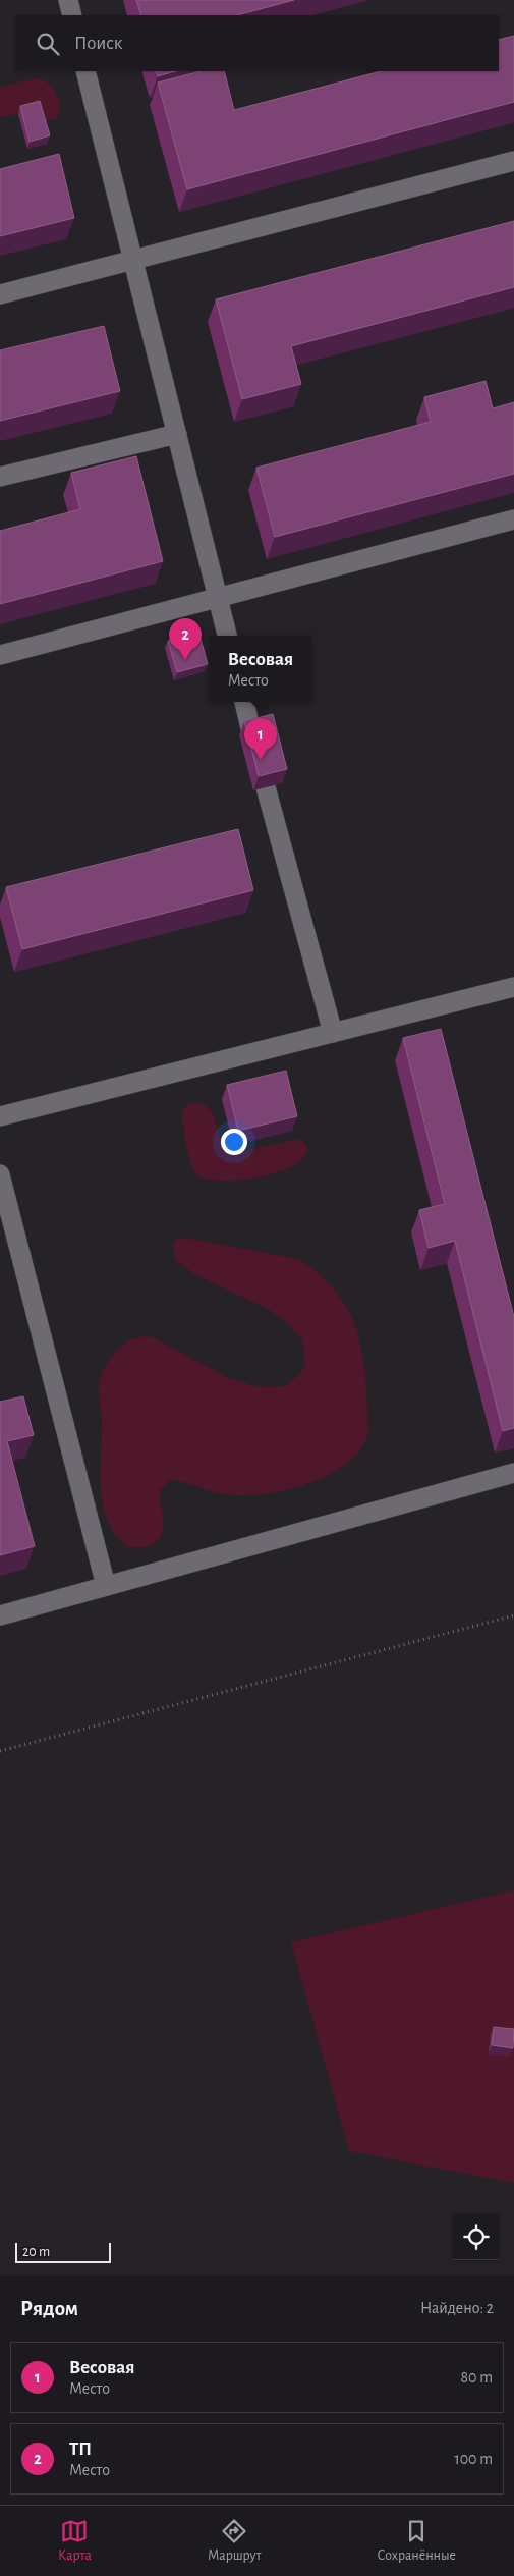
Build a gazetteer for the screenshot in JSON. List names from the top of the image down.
{
  "scale_bar": "20 m",
  "page": {
    "search": "Поиск",
    "pins": ["2", "1"],
    "popup": ["Весовая", "Место"],
    "scale": "20 m",
    "heading": ["Рядом", "Найдено: 2"],
    "list": [
      {
        "mark": "1",
        "name": "Весовая",
        "note": "Место",
        "value": "80 m"
      },
      {
        "mark": "2",
        "name": "ТП",
        "note": "Место",
        "value": "100 m"
      }
    ],
    "nav": ["Карта", "Маршрут", "Сохранённые"]
  }
}
